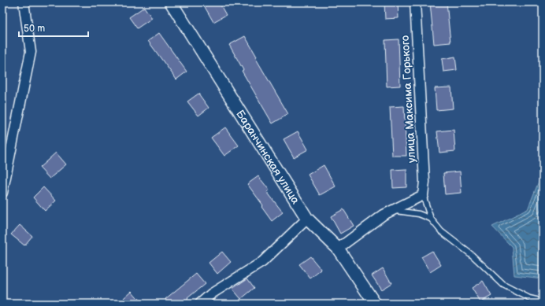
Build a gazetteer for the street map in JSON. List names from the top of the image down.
{
  "streets": {
    "street": ["улица Максима Горького", "Баранчинская улица"]
  },
  "scale_bar": "50 m"
}
